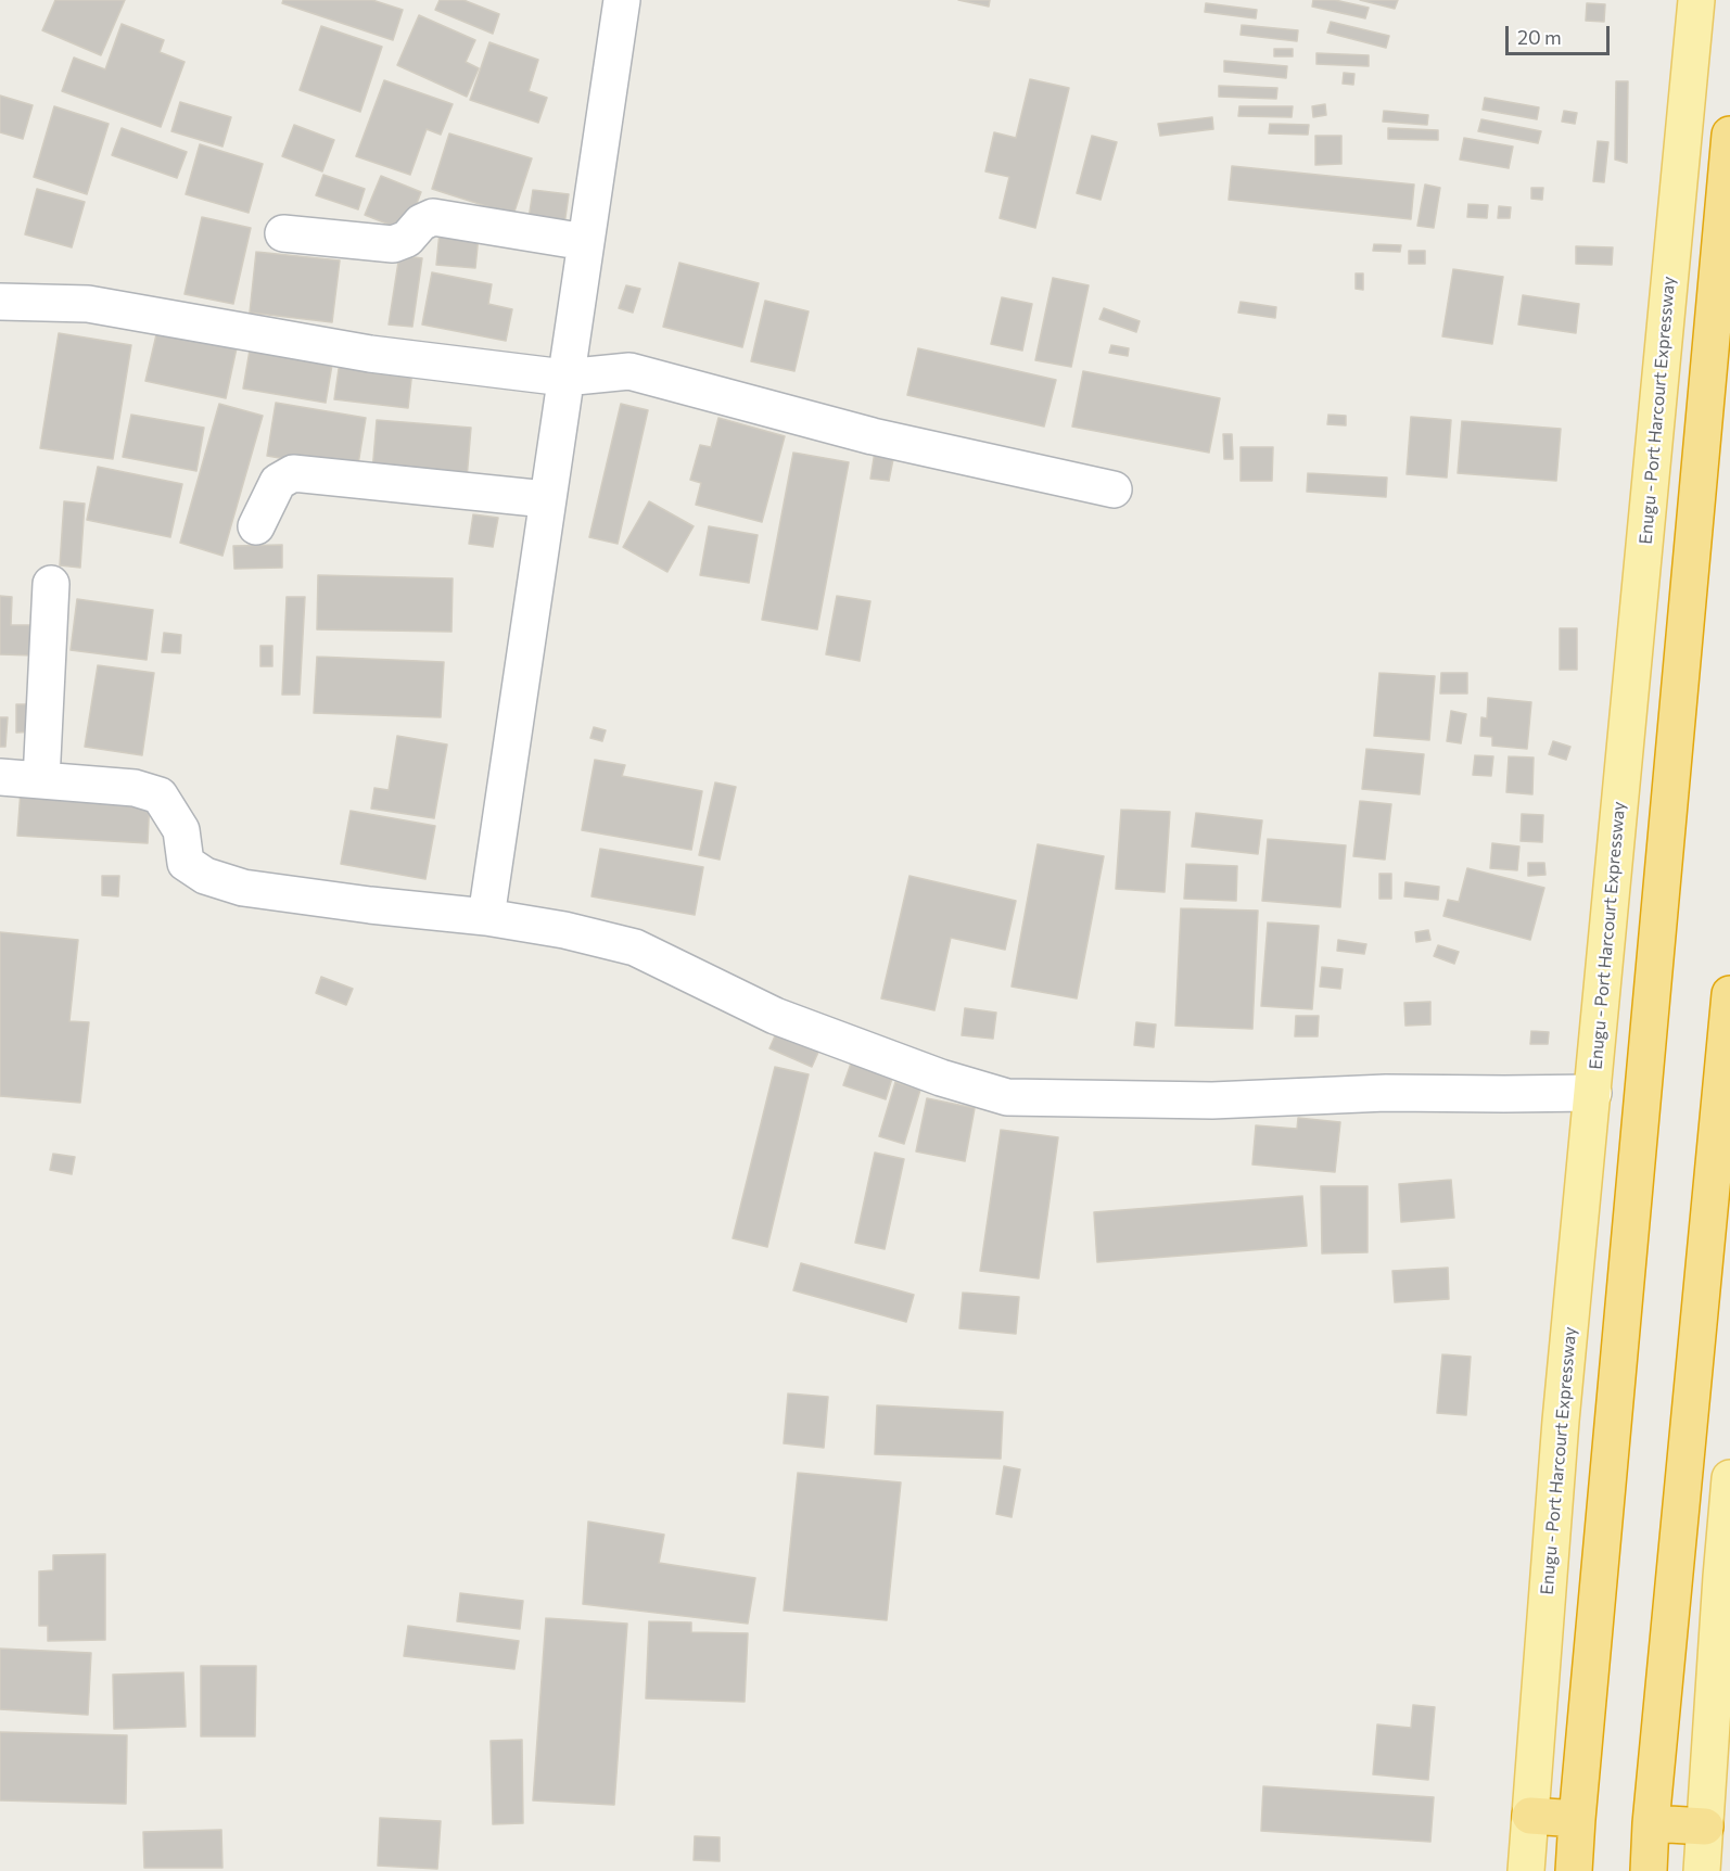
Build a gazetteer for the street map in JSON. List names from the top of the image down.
{
  "streets": {
    "main road": ["Enugu - Port Harcourt Expressway"]
  },
  "scale_bar": "20 m"
}
